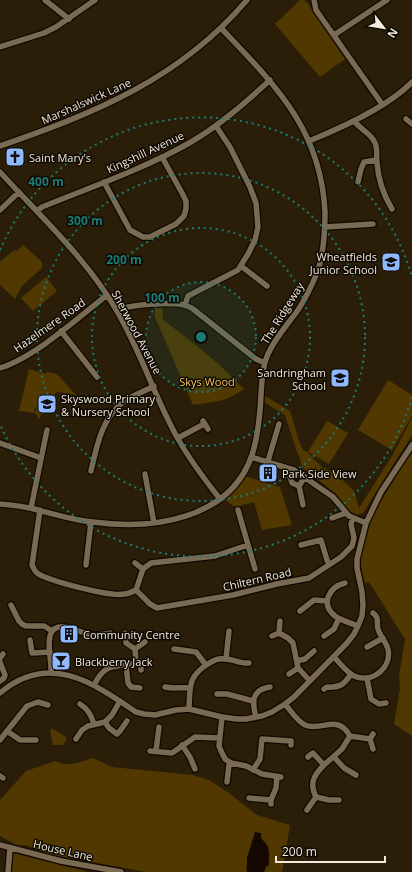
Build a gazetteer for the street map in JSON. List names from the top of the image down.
{
  "streets": {
    "street": [
      "Marshalswick Lane",
      "Kingshill Avenue",
      "The Ridgeway",
      "Hazelmere Road",
      "Sherwood Avenue",
      "Chiltern Road",
      "House Lane"
    ]
  },
  "crossings": [
    ["Marshalswick Lane", "The Ridgeway"],
    ["Kingshill Avenue", "The Ridgeway"],
    ["Kingshill Avenue", "Sherwood Avenue"],
    ["The Ridgeway", "Sherwood Avenue"],
    ["Hazelmere Road", "Sherwood Avenue"]
  ],
  "parks": ["Skys Wood"],
  "places": {
    "church": ["Saint Mary's"],
    "school or university": ["Wheatfields Junior School", "Sandringham School", "Skyswood Primary & Nursery School"],
    "building": ["Park Side View", "Community Centre"],
    "bar": ["Blackberry Jack"]
  },
  "scale_bar": "200 m",
  "north": "bottom right",
  "rings": [
    "400 m",
    "300 m",
    "200 m",
    "100 m"
  ]
}
